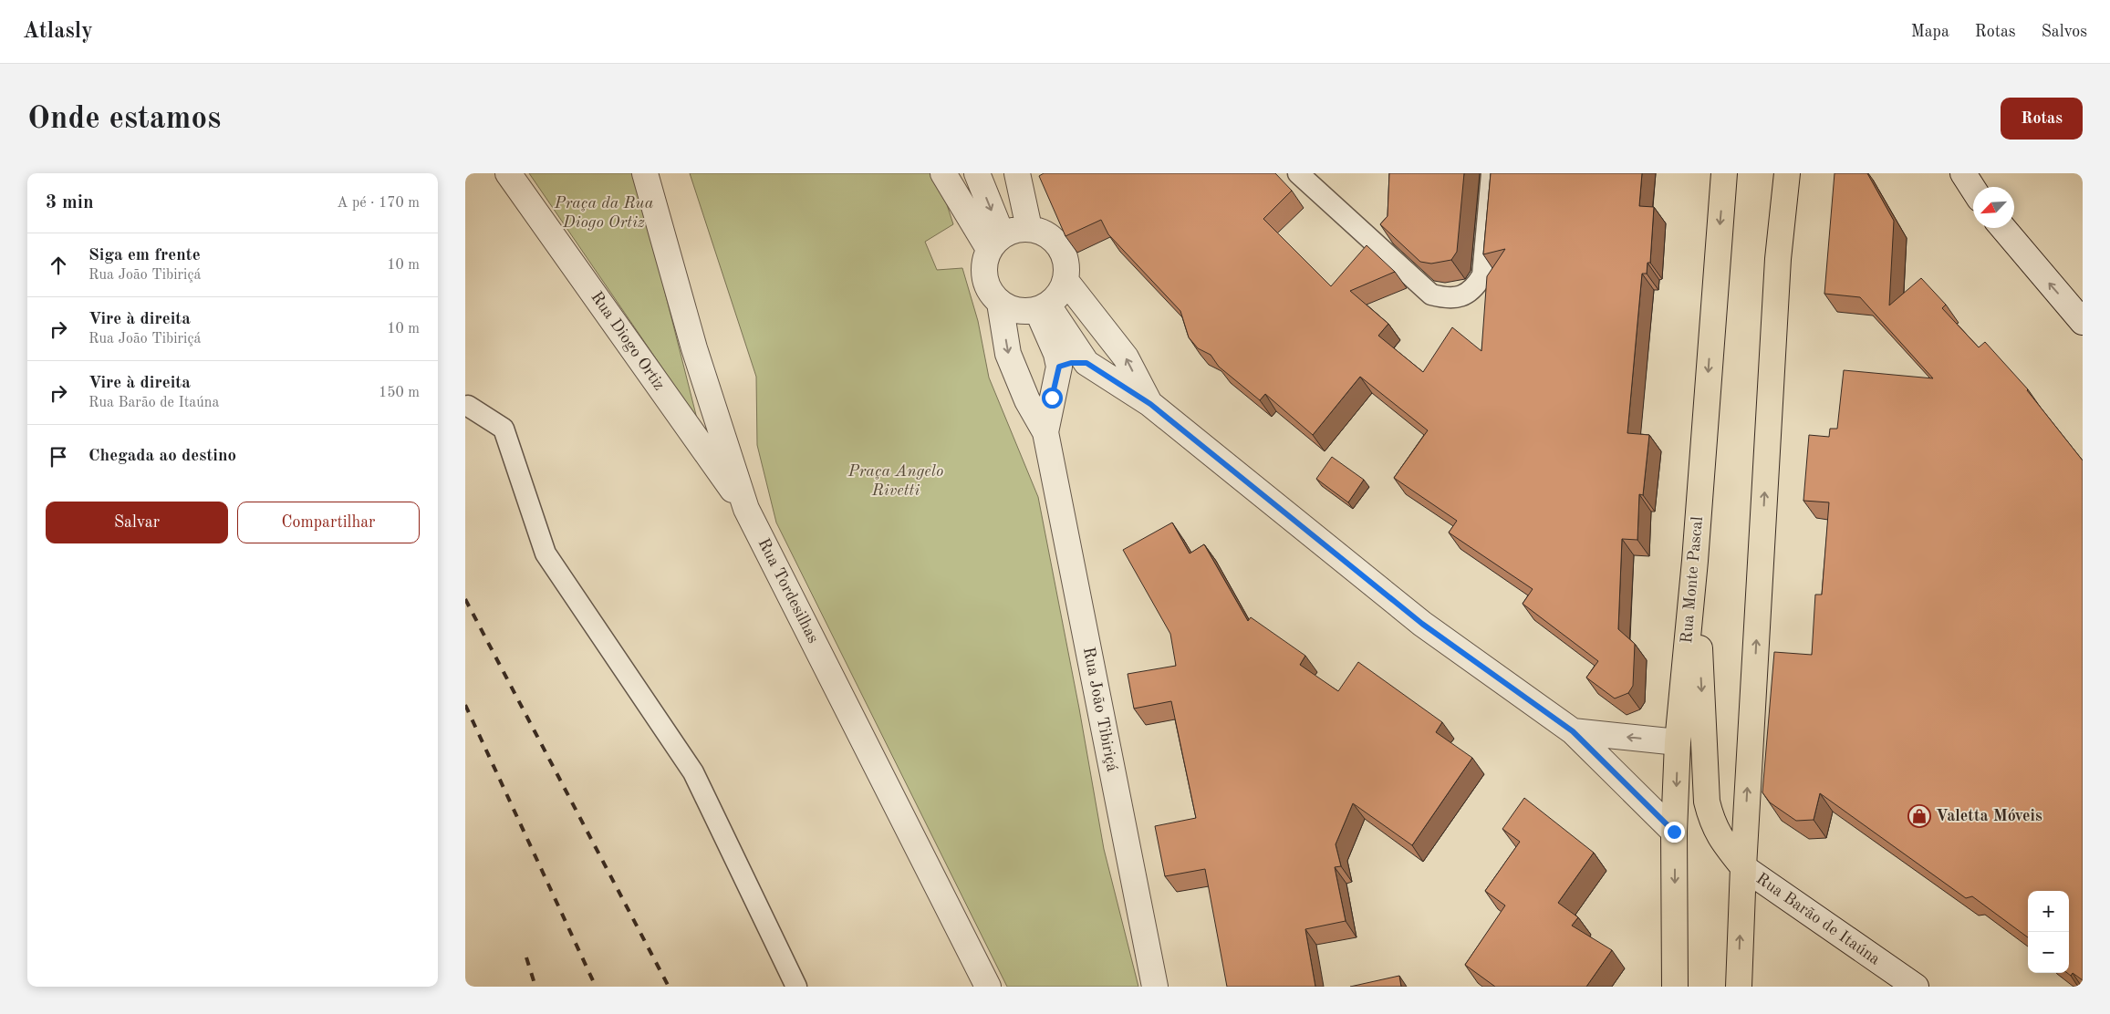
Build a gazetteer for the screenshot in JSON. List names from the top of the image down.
{
  "streets": {
    "main road": ["Rua Monte Pascal"],
    "street": [
      "Rua Diogo Ortiz",
      "Rua Tordesilhas",
      "Rua João Tibiriçá",
      "Rua Barão de Itaúna"
    ]
  },
  "crossings": [
    ["Rua Diogo Ortiz", "Rua Tordesilhas"]
  ],
  "parks": ["Praça da Rua Diogo Ortiz", "Praça Angelo Rivetti"],
  "places": {
    "shop": ["Valetta Móveis"]
  },
  "north": "bottom left",
  "page": {
    "header": "Atlasly",
    "nav": ["Mapa", "Rotas", "Salvos"],
    "buttons": [
      "Rotas",
      ["Salvar", "Compartilhar"]
    ],
    "title": "Onde estamos",
    "heading": ["3 min", "A pé · 170 m"],
    "list": [
      ["Siga em frente", "Rua João Tibiriçá", "10 m"],
      ["Vire à direita", "Rua João Tibiriçá", "10 m"],
      ["Vire à direita", "Rua Barão de Itaúna", "150 m"],
      "Chegada ao destino"
    ],
    "map_buttons": ["+", "−"]
  }
}
